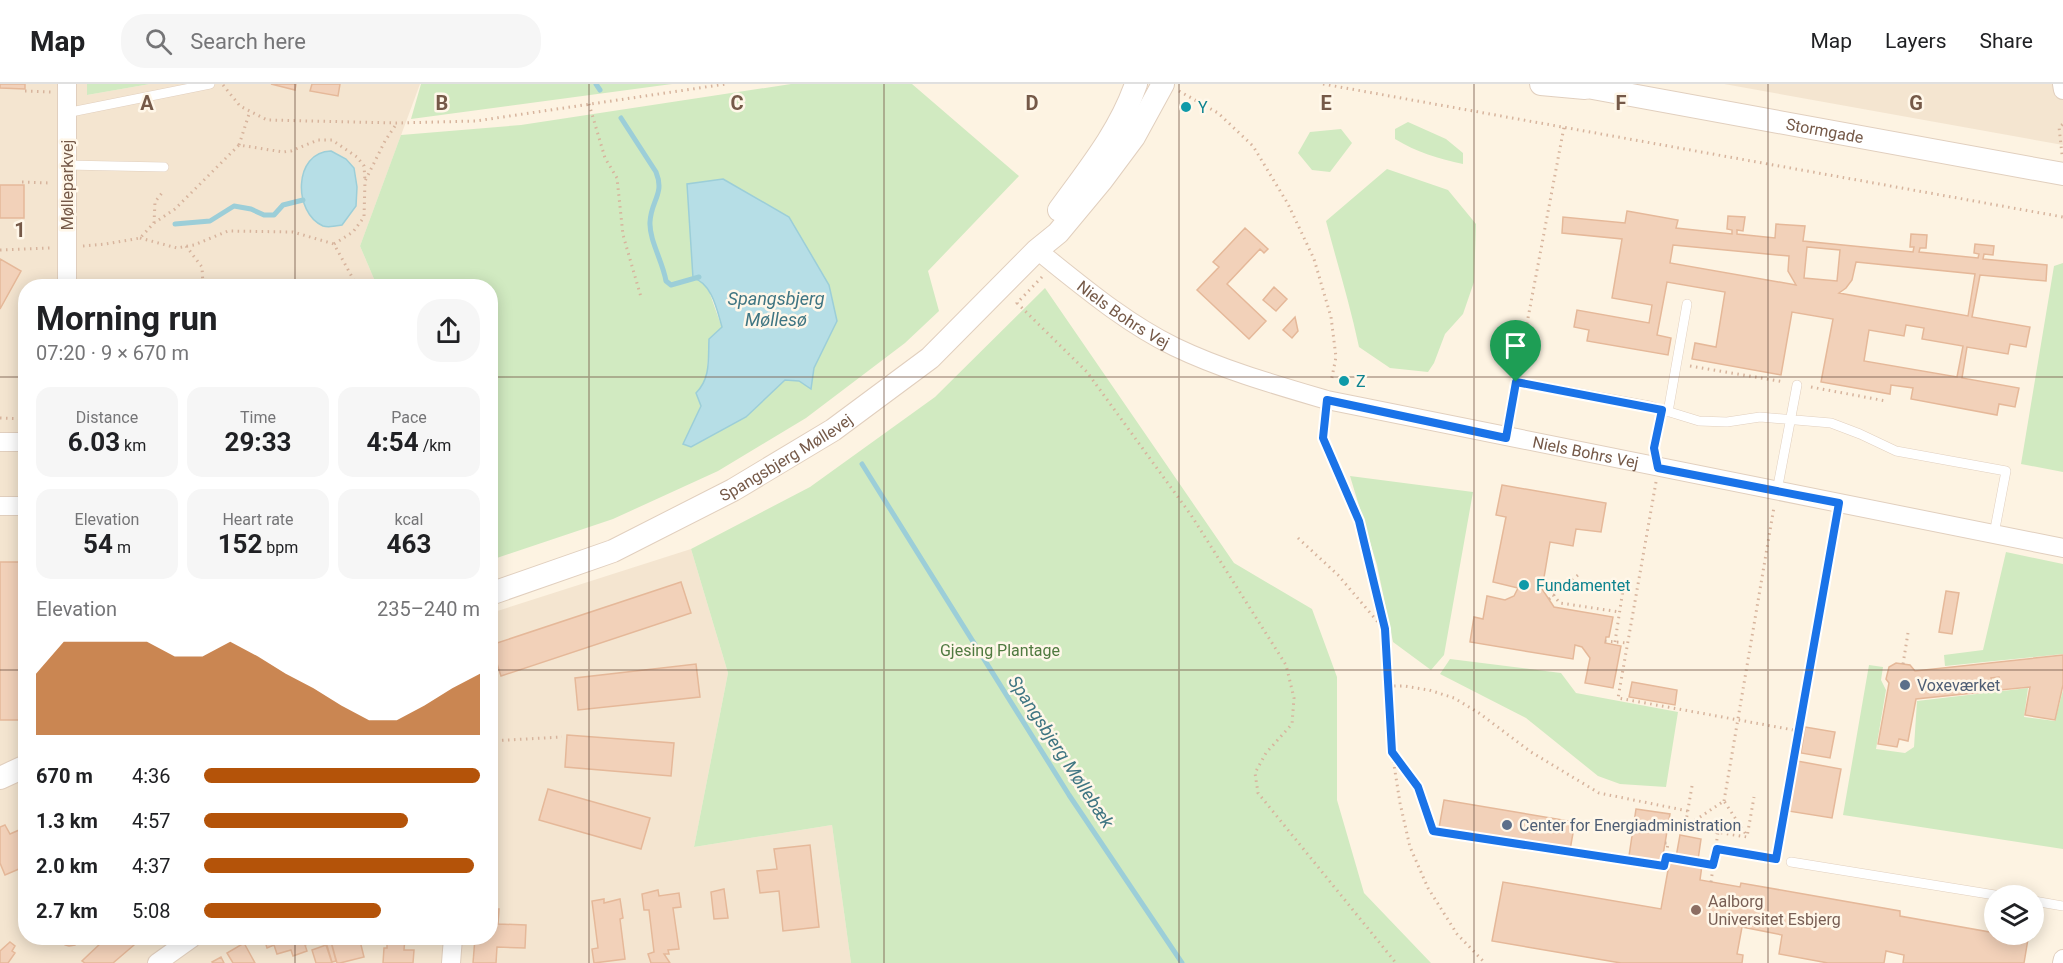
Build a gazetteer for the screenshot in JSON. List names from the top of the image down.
{
  "streets": {
    "street": [
      "Stormgade",
      "Mølleparkvej",
      "Niels Bohrs Vej",
      "Spangsbjerg Møllevej"
    ]
  },
  "crossings": [
    ["Niels Bohrs Vej", "Spangsbjerg Møllevej"]
  ],
  "water": ["Spangsbjerg Møllesø", "Spangsbjerg Møllebæk"],
  "parks": ["Gjesing Plantage"],
  "places": [
    "Y",
    "Z",
    "Fundamentet",
    "Voxeværket",
    "Center for Energiadministration",
    "Aalborg Universitet Esbjerg"
  ],
  "page": {
    "header": "Map",
    "search": "Search here",
    "nav": ["Map", "Layers", "Share"],
    "heading": ["Morning run", "07:20 · 9 × 670 m"],
    "stats": [
      ["Distance", "6.03 km"],
      ["Time", "29:33"],
      ["Pace", "4:54 /km"],
      ["Elevation", "54 m"],
      ["Heart rate", "152 bpm"],
      ["kcal", "463"]
    ],
    "chart": ["Elevation", "235–240 m"],
    "list": [
      {
        "name": "670 m",
        "note": "4:36"
      },
      {
        "name": "1.3 km",
        "note": "4:57"
      },
      {
        "name": "2.0 km",
        "note": "4:37"
      },
      {
        "name": "2.7 km",
        "note": "5:08"
      }
    ]
  },
  "grid": {
    "columns": [
      "A",
      "B",
      "C",
      "D",
      "E",
      "F",
      "G"
    ],
    "rows": ["1"]
  }
}
